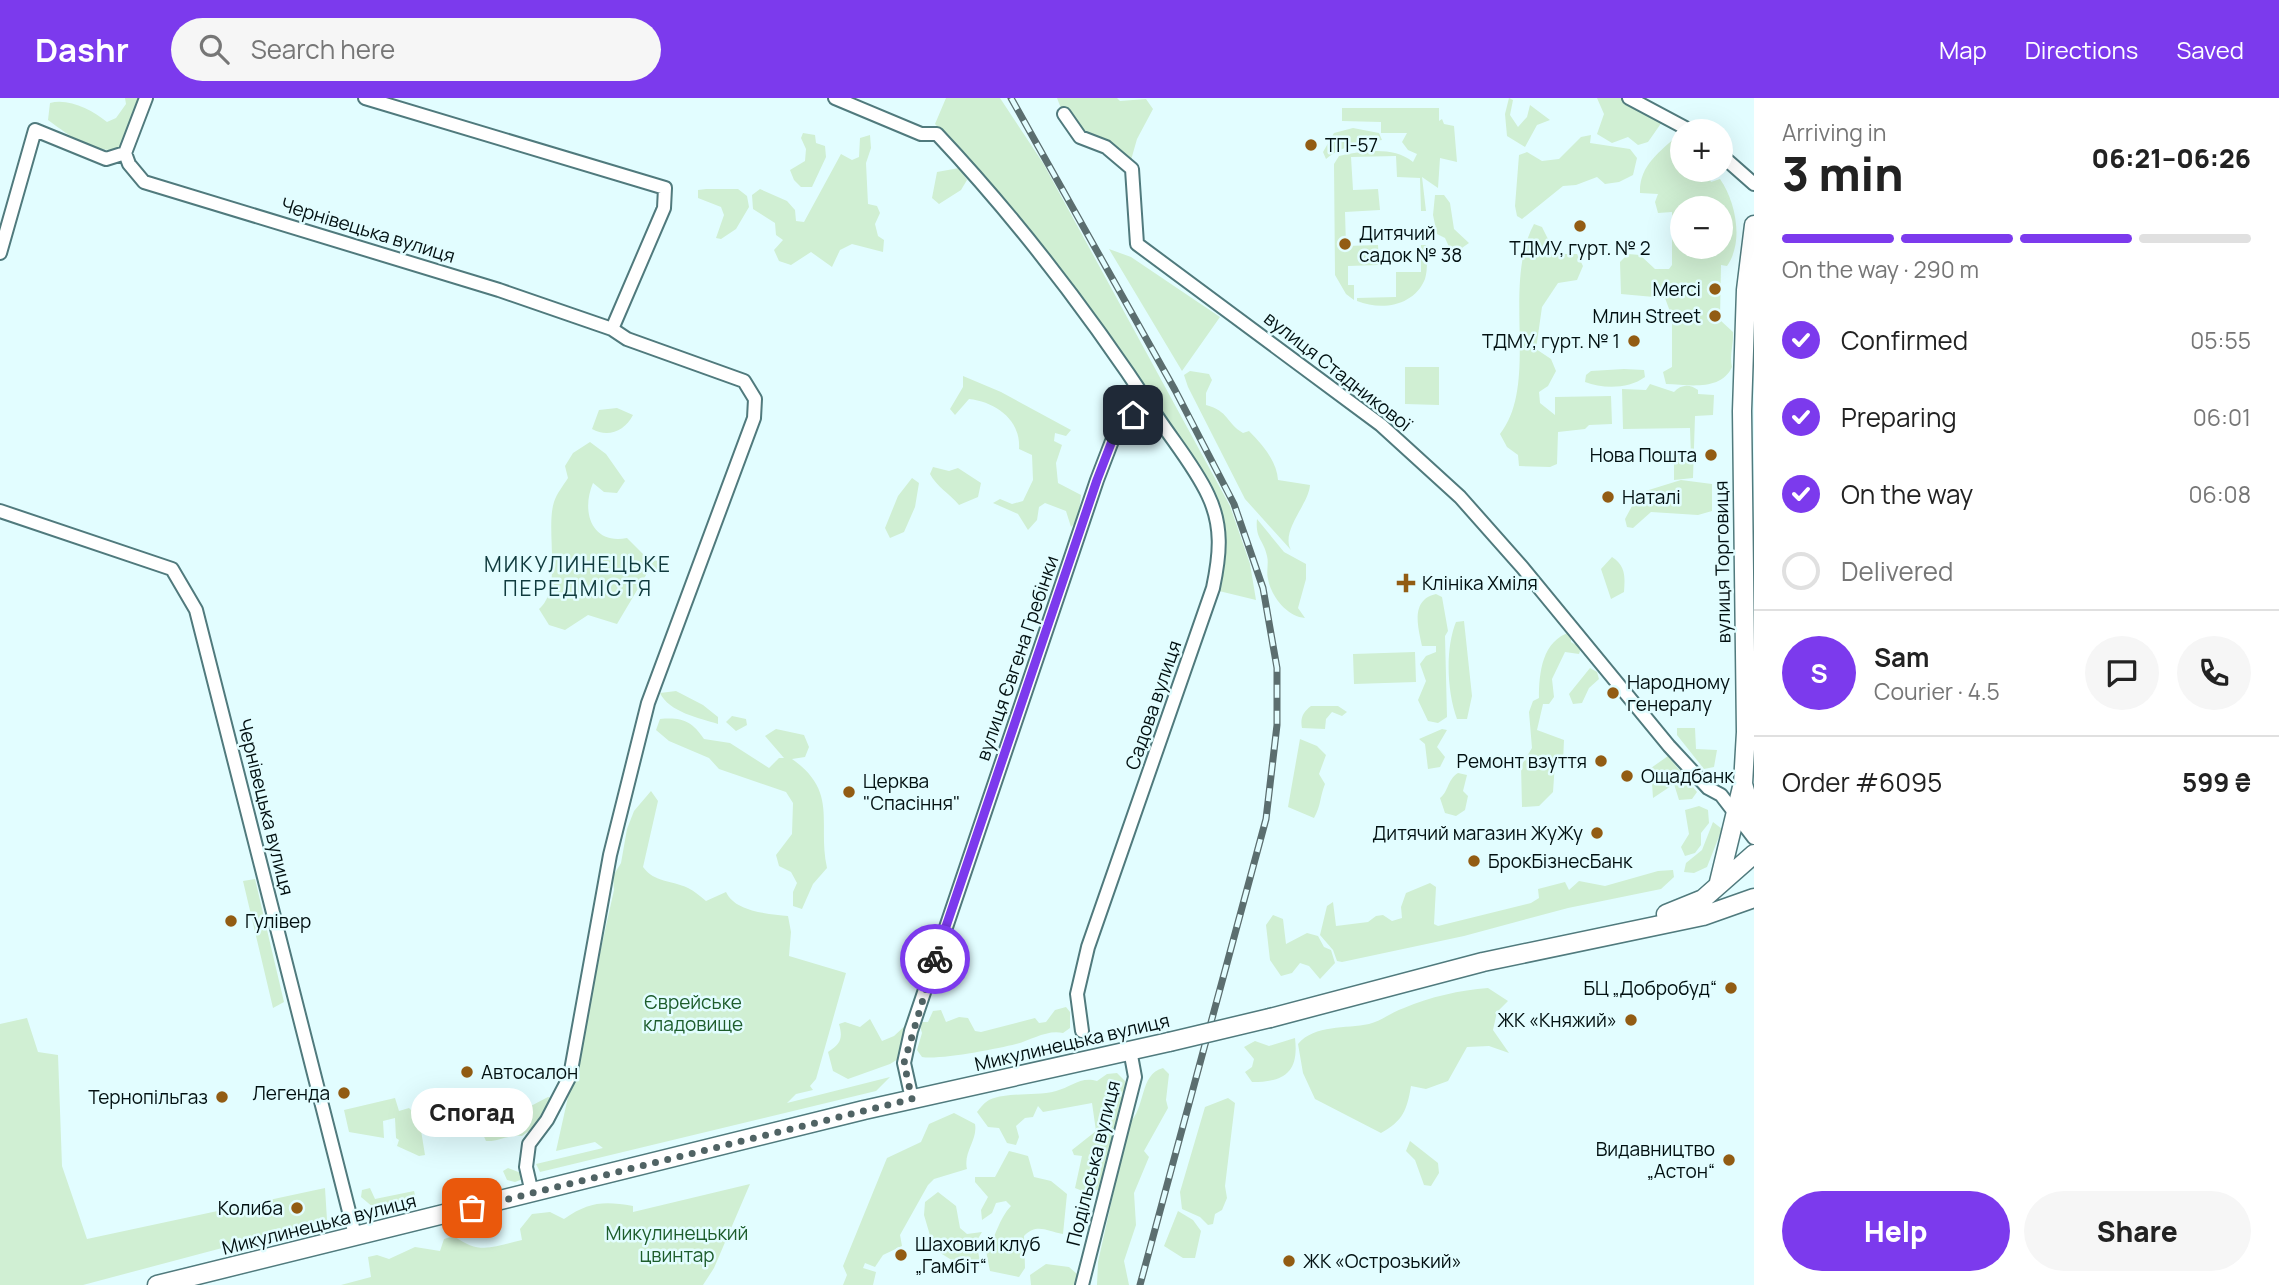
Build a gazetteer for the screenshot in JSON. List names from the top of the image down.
{
  "streets": {
    "main road": ["вулиця Торговиця", "Микулинецька вулиця"],
    "street": [
      "Чернівецька вулиця",
      "вулиця Стадникової",
      "вулиця Євгена Гребінки",
      "Садова вулиця",
      "Подільська вулиця"
    ]
  },
  "crossings": [
    ["Чернівецька вулиця", "Микулинецька вулиця"],
    ["вулиця Євгена Гребінки", "Садова вулиця"],
    ["вулиця Євгена Гребінки", "Микулинецька вулиця"],
    ["Микулинецька вулиця", "Подільська вулиця"]
  ],
  "districts": ["МИКУЛИНЕЦЬКЕ ПЕРЕДМІСТЯ"],
  "parks": ["Єврейське кладовище", "Микулинецький цвинтар"],
  "places": {
    "other": [
      "ТП-57",
      "ТДМУ, гурт. № 2",
      "Дитячий садок № 38",
      "Merci",
      "Млин Street",
      "ТДМУ, гурт. № 1",
      "Нова Пошта",
      "Наталі",
      "Народному генералу",
      "Ремонт взуття",
      "Ощадбанк",
      "Церква \"Спасіння\"",
      "Дитячий магазин ЖуЖу",
      "БрокБізнесБанк",
      "Гулівер",
      "БЦ „Добробуд“",
      "ЖК «Княжий»",
      "Автосалон",
      "Легенда",
      "Тернопільгаз",
      "Видавництво „Астон“",
      "Колиба",
      "Спогад",
      "Шаховий клуб „Гамбіт“",
      "ЖК «Острозький»"
    ],
    "health": ["Клініка Хміля"]
  },
  "page": {
    "header": "Dashr",
    "search": "Search here",
    "nav": ["Map", "Directions", "Saved"],
    "heading": ["3 min", "Arriving in", "06:21–06:26"],
    "panel": [
      "Sam",
      "Courier · 4.5",
      "Order #6095",
      "599 ₴"
    ],
    "map_buttons": ["+", "−"],
    "bar": "On the way · 290 m",
    "list": [
      ["Confirmed", "05:55"],
      ["Preparing", "06:01"],
      ["On the way", "06:08"],
      "Delivered"
    ],
    "round": "S",
    "bubble": "Спогад",
    "buttons": ["Help", "Share"]
  }
}
